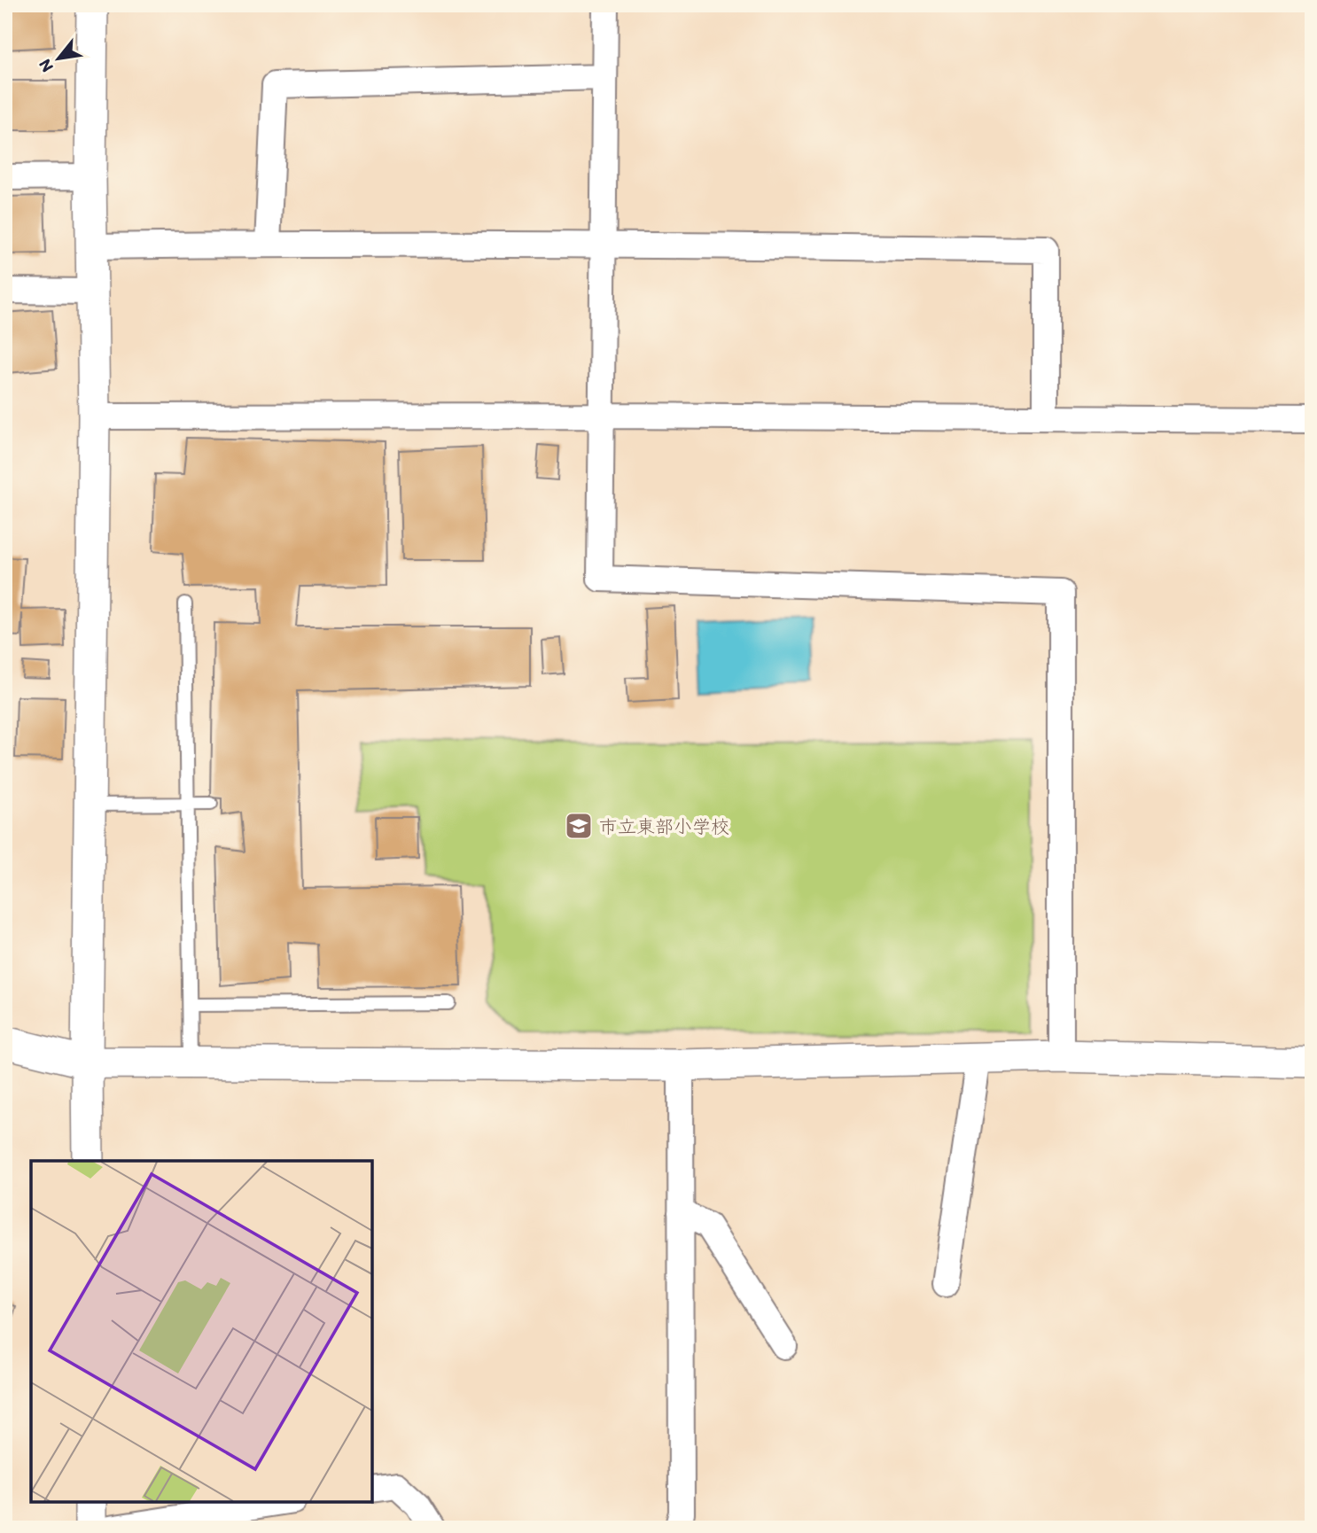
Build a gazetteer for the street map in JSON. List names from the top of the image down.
{
  "places": {
    "school or university": ["市立東部小学校"]
  },
  "north": "bottom left"
}
